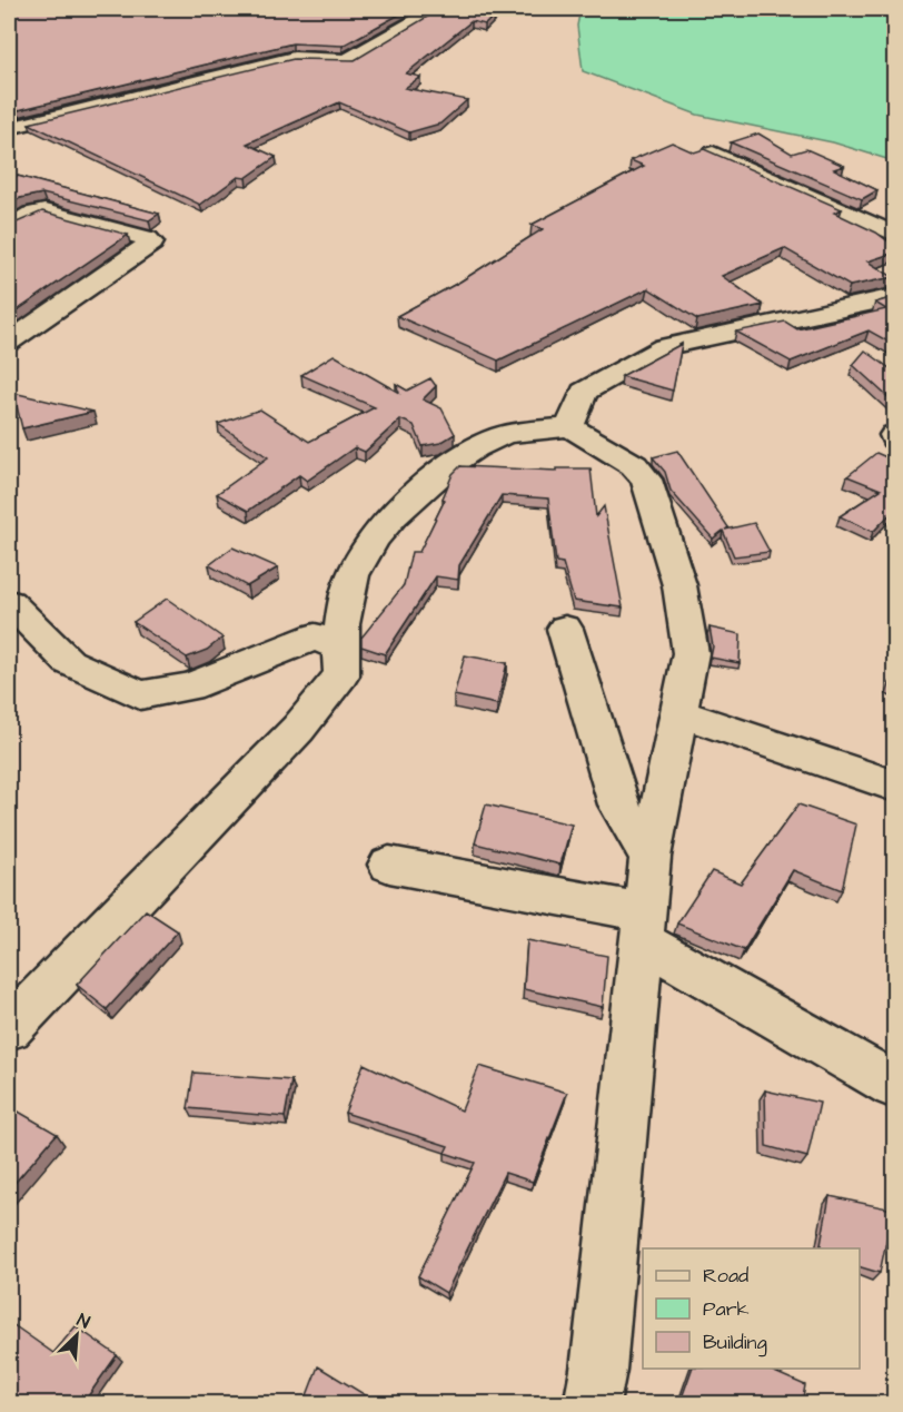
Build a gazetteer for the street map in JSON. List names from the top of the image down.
{
  "legend": ["Road", "Park", "Building"],
  "north": "top right"
}
